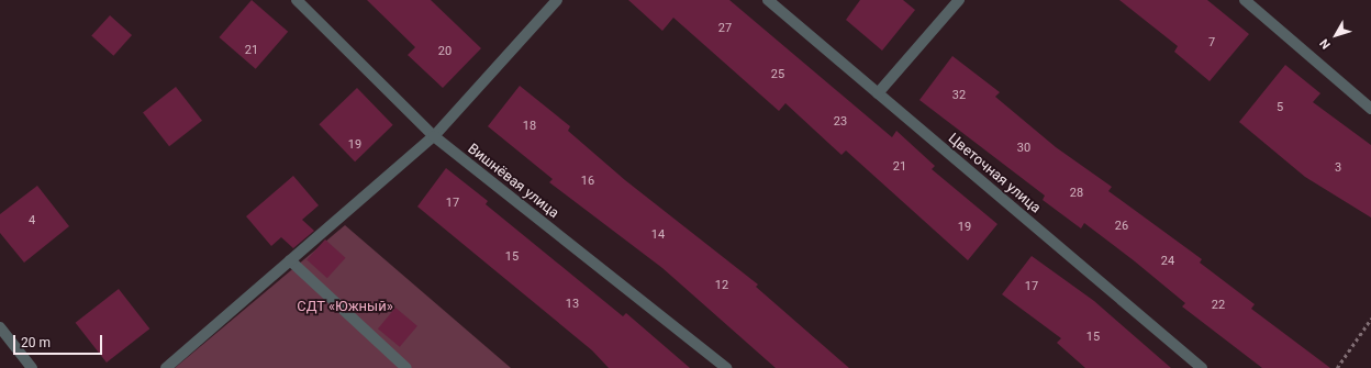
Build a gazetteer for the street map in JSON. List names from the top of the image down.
{
  "streets": {
    "street": ["Цветочная улица", "Вишнёвая улица"]
  },
  "parks": ["СДТ «Южный»"],
  "house_numbers": [
    "27",
    "7",
    "21",
    "20",
    "25",
    "32",
    "5",
    "23",
    "18",
    "19",
    "30",
    "21",
    "3",
    "16",
    "28",
    "17",
    "4",
    "26",
    "19",
    "14",
    "15",
    "24",
    "12",
    "17",
    "13",
    "22",
    "15"
  ],
  "scale_bar": "20 m",
  "north": "bottom left"
}
